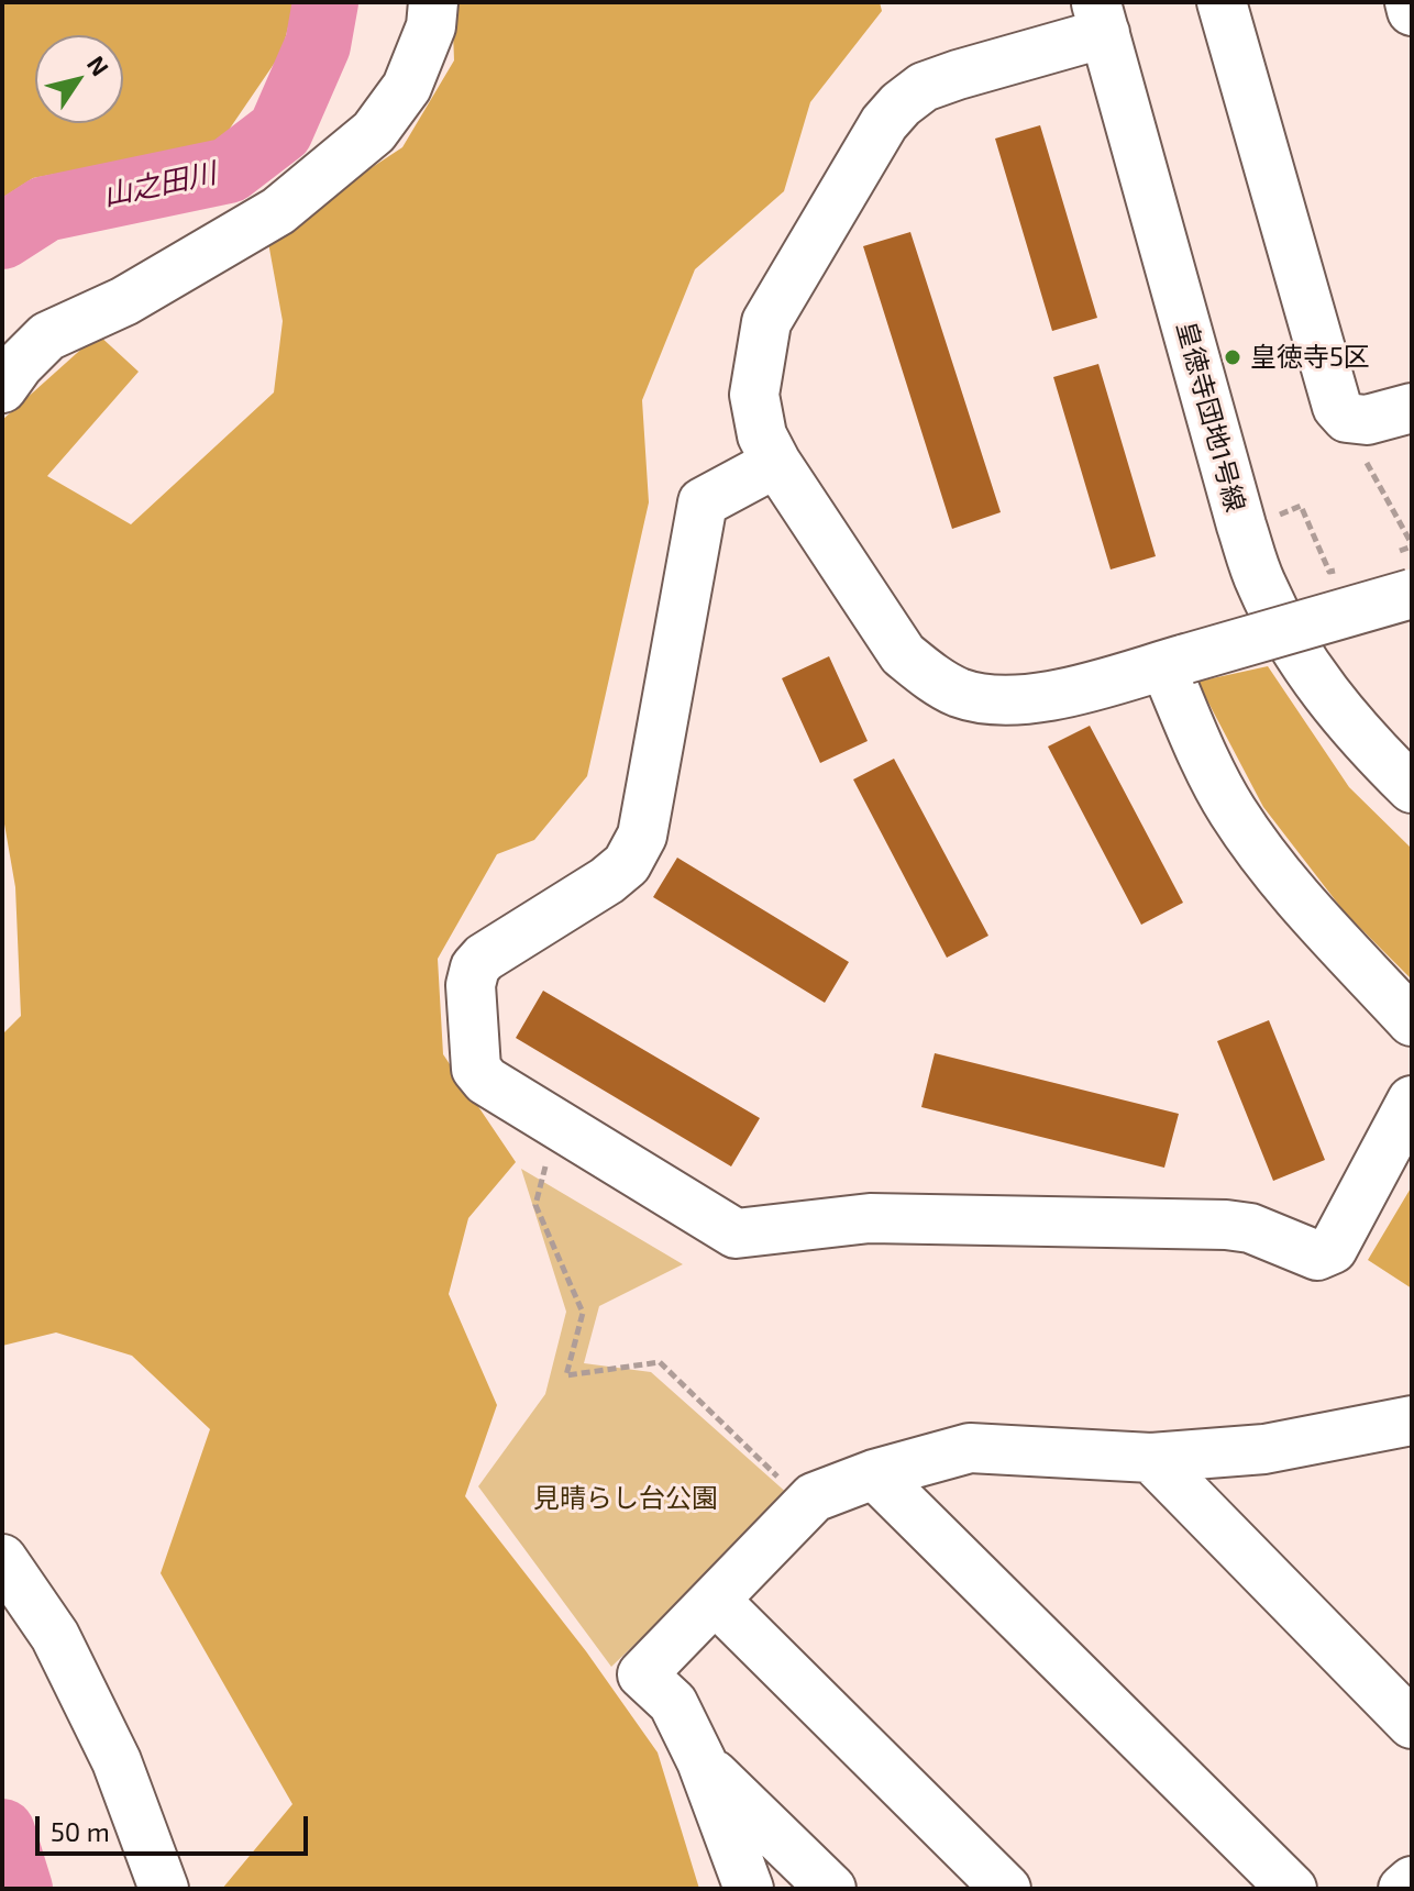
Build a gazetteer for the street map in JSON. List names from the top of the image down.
{
  "streets": {
    "street": ["皇徳寺団地1号線"]
  },
  "water": ["山之田川"],
  "parks": ["見晴らし台公園"],
  "places": ["皇徳寺5区"],
  "scale_bar": "50 m",
  "north": "top right"
}
